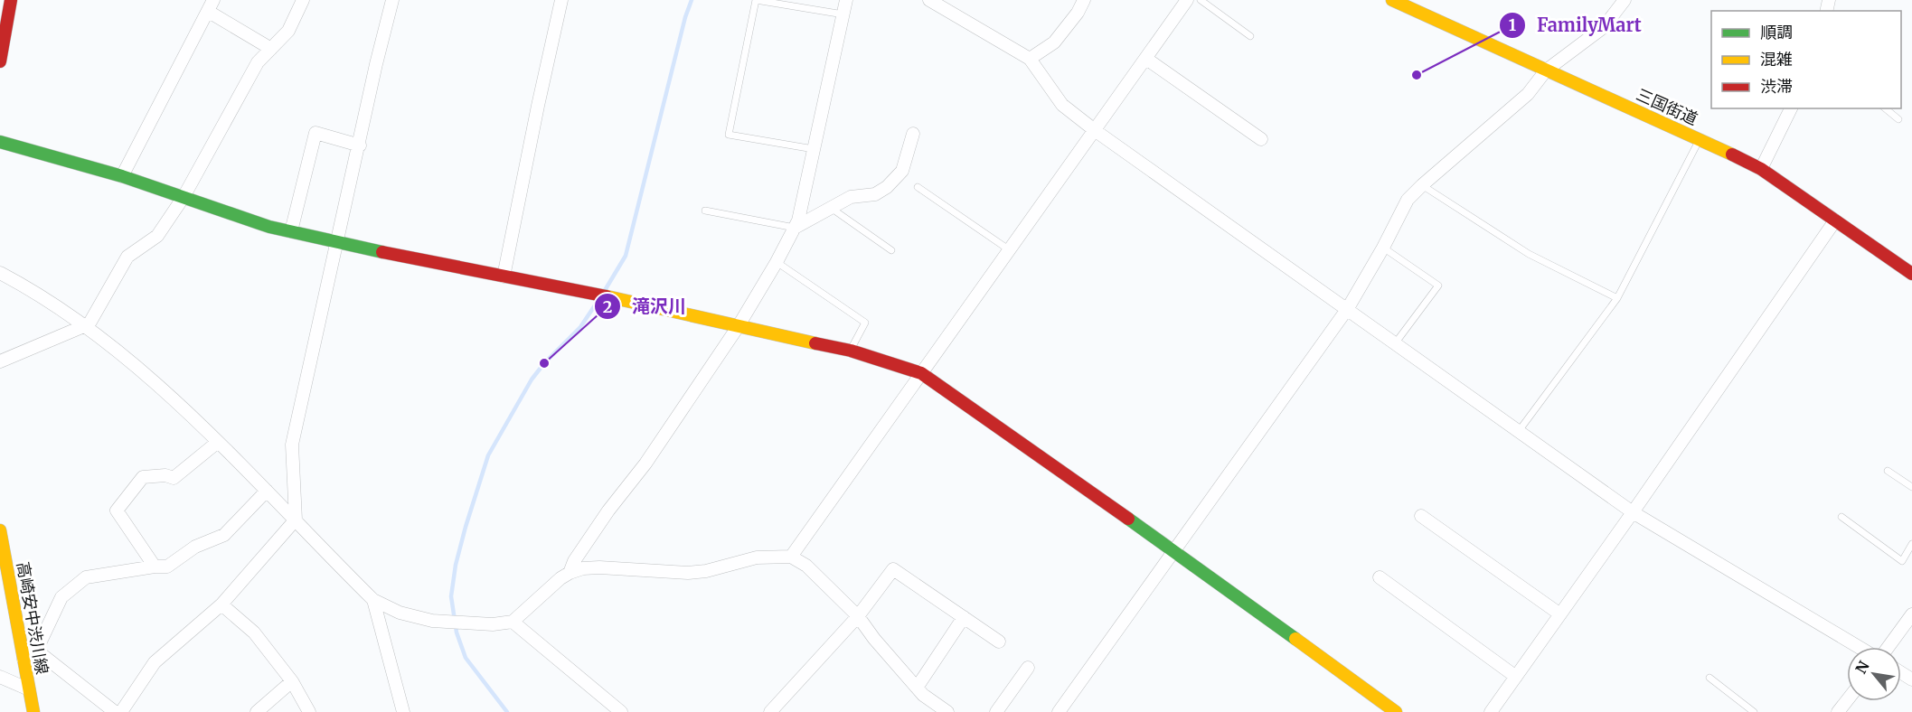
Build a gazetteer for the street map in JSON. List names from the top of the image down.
{
  "streets": {
    "street": ["三国街道", "高崎安中渋川線"]
  },
  "places": ["FamilyMart", "滝沢川"],
  "legend": ["順調", "混雑", "渋滞"],
  "north": "top left"
}
